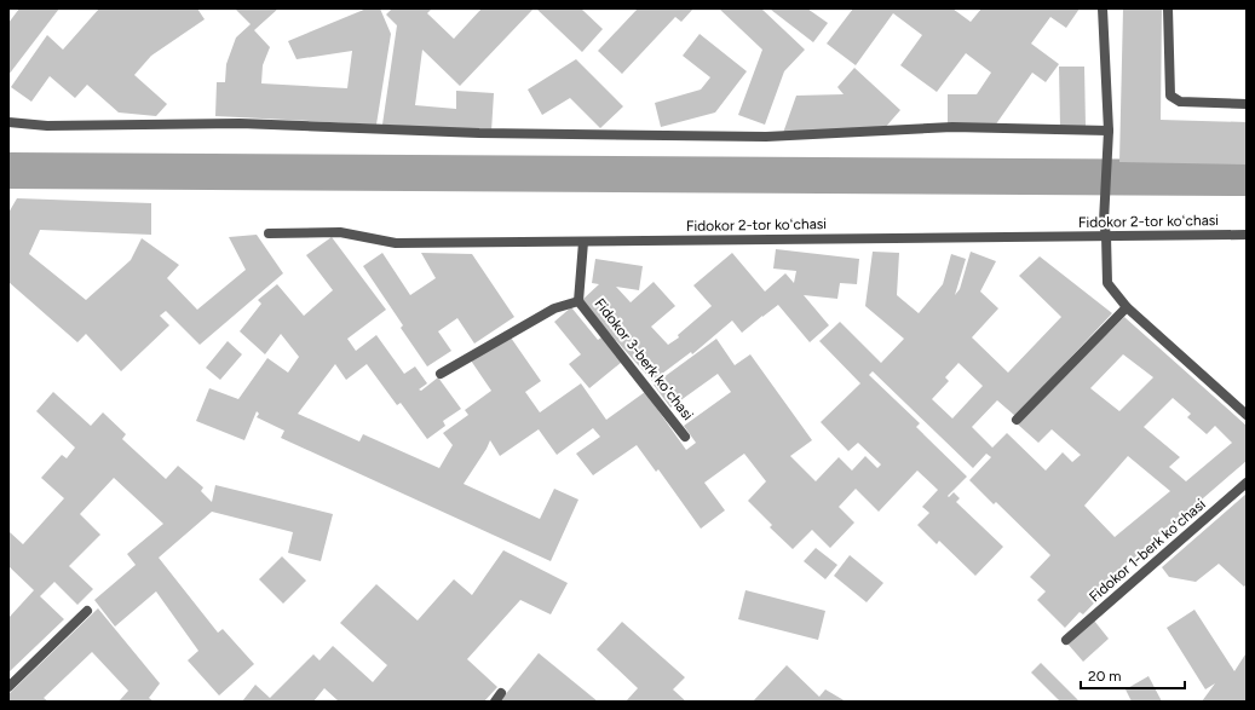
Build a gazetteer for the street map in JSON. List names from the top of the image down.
{
  "streets": {
    "street": ["Fidokor 2-tor koʻchasi", "Fidokor 3-berk koʻchasi", "Fidokor 1-berk koʻchasi"]
  },
  "crossings": [
    ["Fidokor 2-tor koʻchasi", "Fidokor 3-berk koʻchasi"]
  ],
  "scale_bar": "20 m"
}
